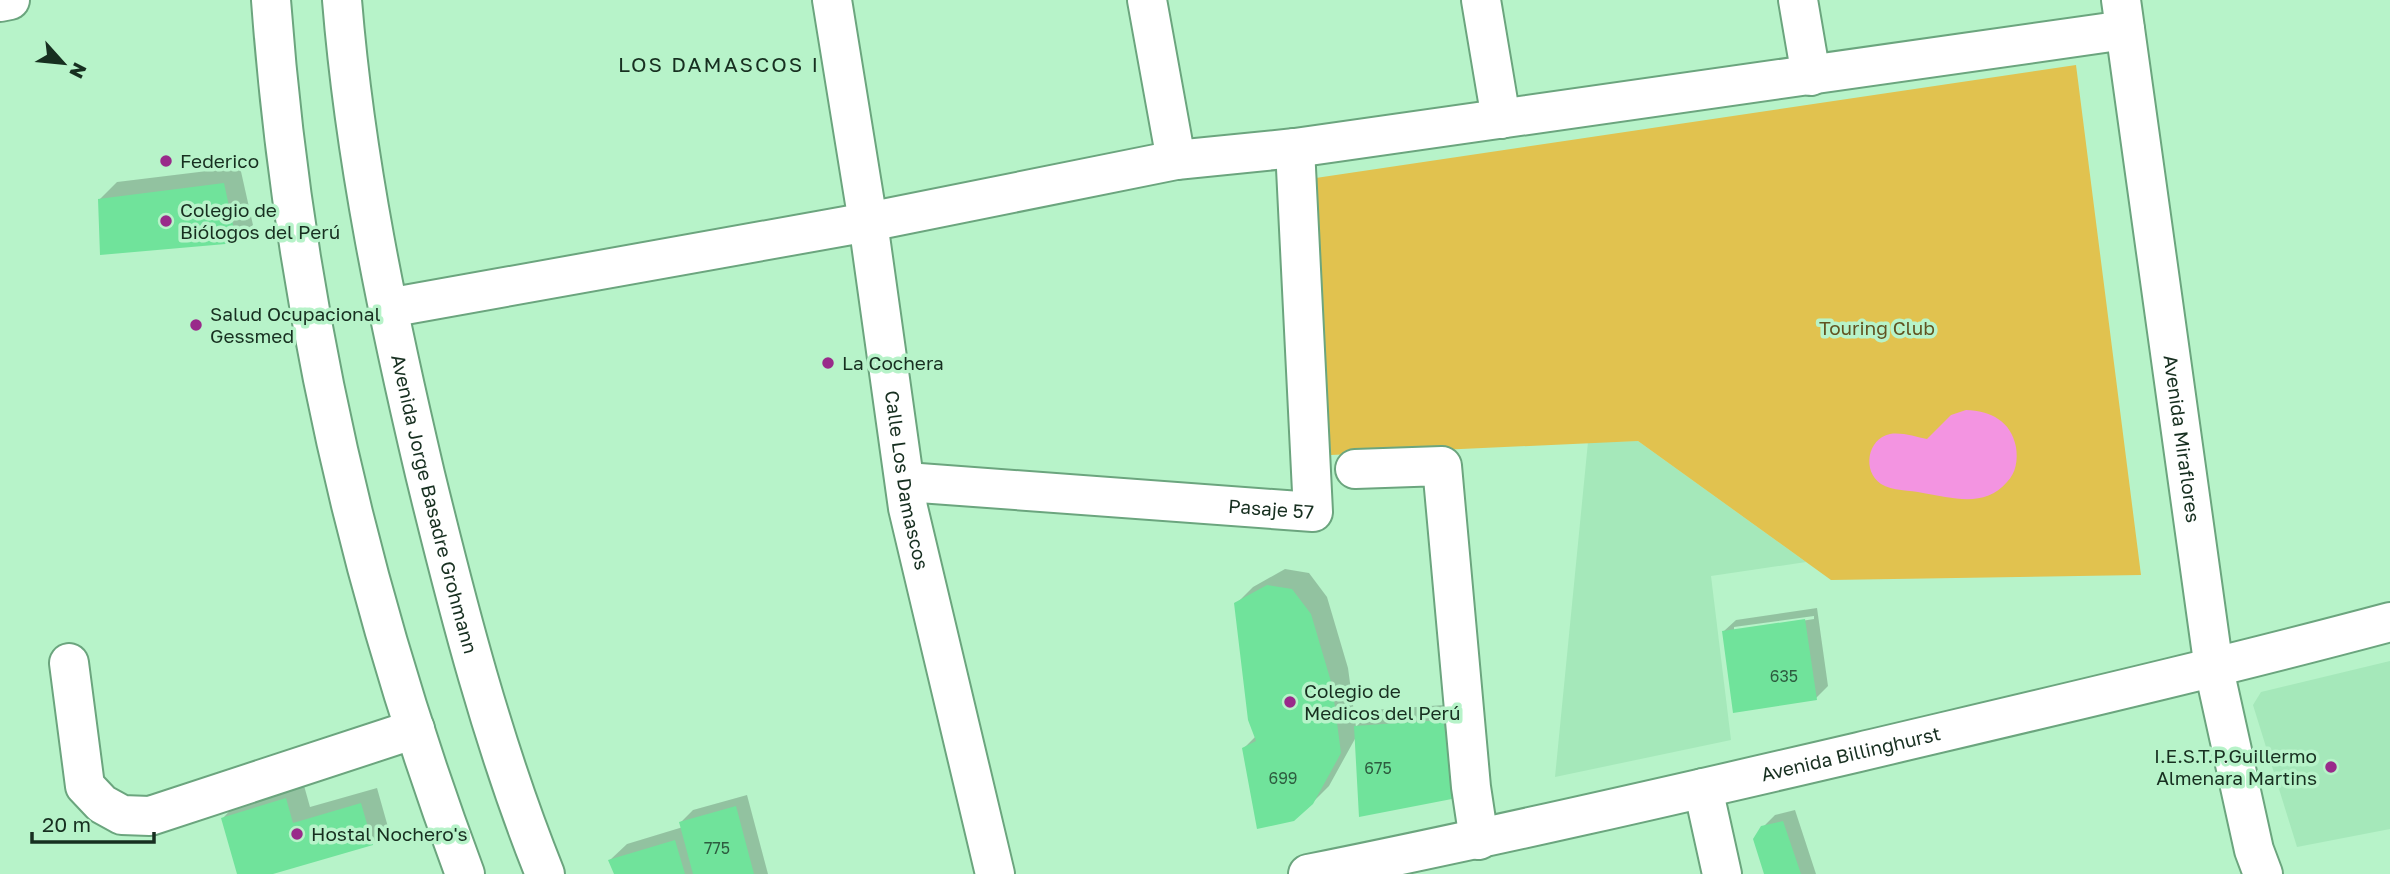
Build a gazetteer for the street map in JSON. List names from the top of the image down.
{
  "streets": {
    "main road": [
      "Avenida Miraflores",
      "Calle Los Damascos",
      "Avenida Jorge Basadre Grohmann",
      "Pasaje 57",
      "Avenida Billinghurst"
    ]
  },
  "crossings": [
    ["Avenida Miraflores", "Avenida Billinghurst"],
    ["Calle Los Damascos", "Pasaje 57"]
  ],
  "districts": ["LOS DAMASCOS I"],
  "parks": ["Touring Club"],
  "places": [
    "Federico",
    "Colegio de Biólogos del Perú",
    "Salud Ocupacional Gessmed",
    "La Cochera",
    "Colegio de Medicos del Perú",
    "I.E.S.T.P.Guillermo Almenara Martins",
    "Hostal Nochero's"
  ],
  "house_numbers": [
    "635",
    "675",
    "699",
    "775"
  ],
  "scale_bar": "20 m",
  "north": "bottom right"
}
